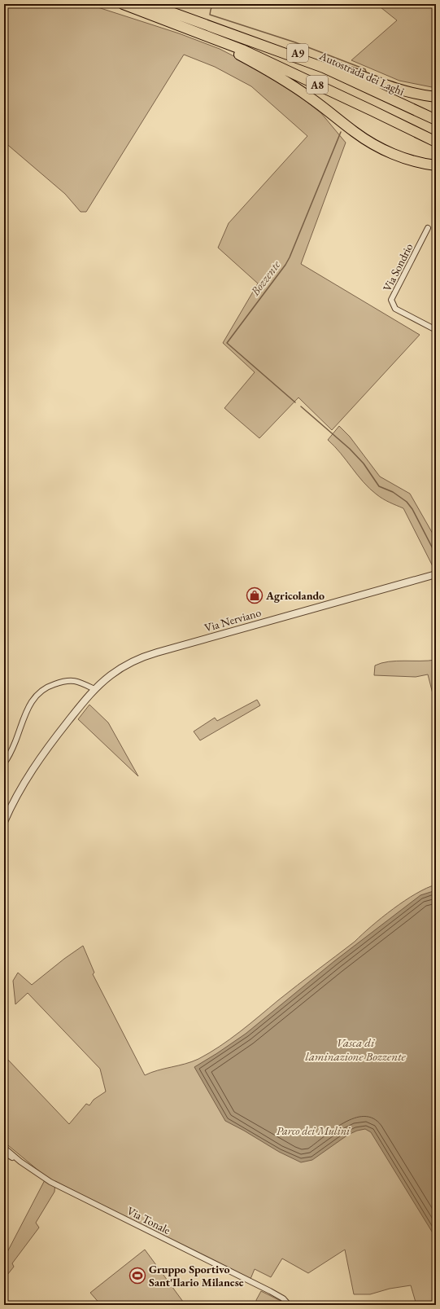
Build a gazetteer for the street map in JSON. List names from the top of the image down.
{
  "streets": {
    "highway": ["A9", "Autostrada dei Laghi", "A8"],
    "street": ["Via Sondrio", "Via Nerviano", "Via Tonale"]
  },
  "crossings": [
    ["A9", "A8"]
  ],
  "water": ["Bozzente", "Vasca di laminazione Bozzente"],
  "parks": ["Parco dei Mulini"],
  "places": {
    "shop": ["Agricolando"],
    "sports": ["Gruppo Sportivo Sant'Ilario Milanese"]
  }
}
